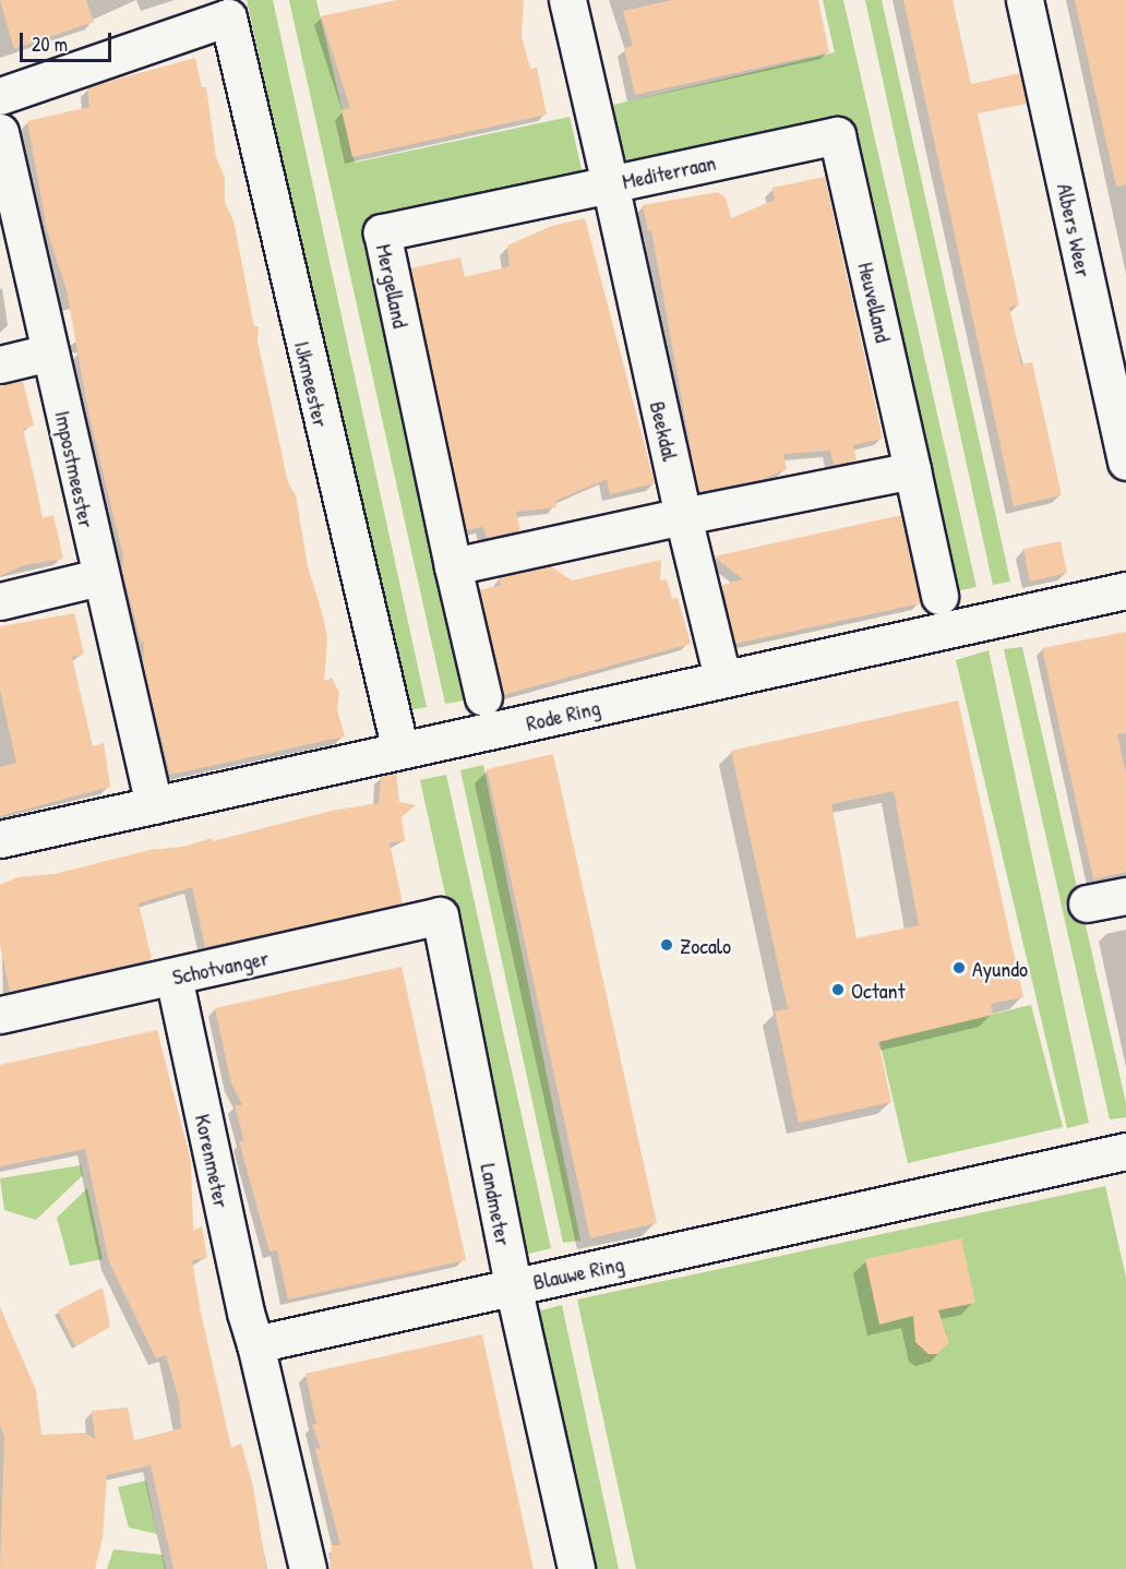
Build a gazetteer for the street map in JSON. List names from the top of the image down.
{
  "streets": {
    "street": [
      "Mediterraan",
      "Albers Weer",
      "Mergelland",
      "Heuvelland",
      "IJkmeester",
      "Beekdal",
      "Impostmeester",
      "Rode Ring",
      "Schotvanger",
      "Korenmeter",
      "Landmeter",
      "Blauwe Ring"
    ]
  },
  "crossings": [
    ["Mediterraan", "Mergelland"],
    ["Mediterraan", "Heuvelland"],
    ["Mediterraan", "Beekdal"],
    ["Mergelland", "Beekdal"],
    ["IJkmeester", "Rode Ring"],
    ["Beekdal", "Rode Ring"],
    ["Impostmeester", "Rode Ring"],
    ["Schotvanger", "Korenmeter"],
    ["Schotvanger", "Landmeter"],
    ["Korenmeter", "Blauwe Ring"],
    ["Landmeter", "Blauwe Ring"]
  ],
  "places": ["Zocalo", "Ayundo", "Octant"],
  "scale_bar": "20 m"
}
